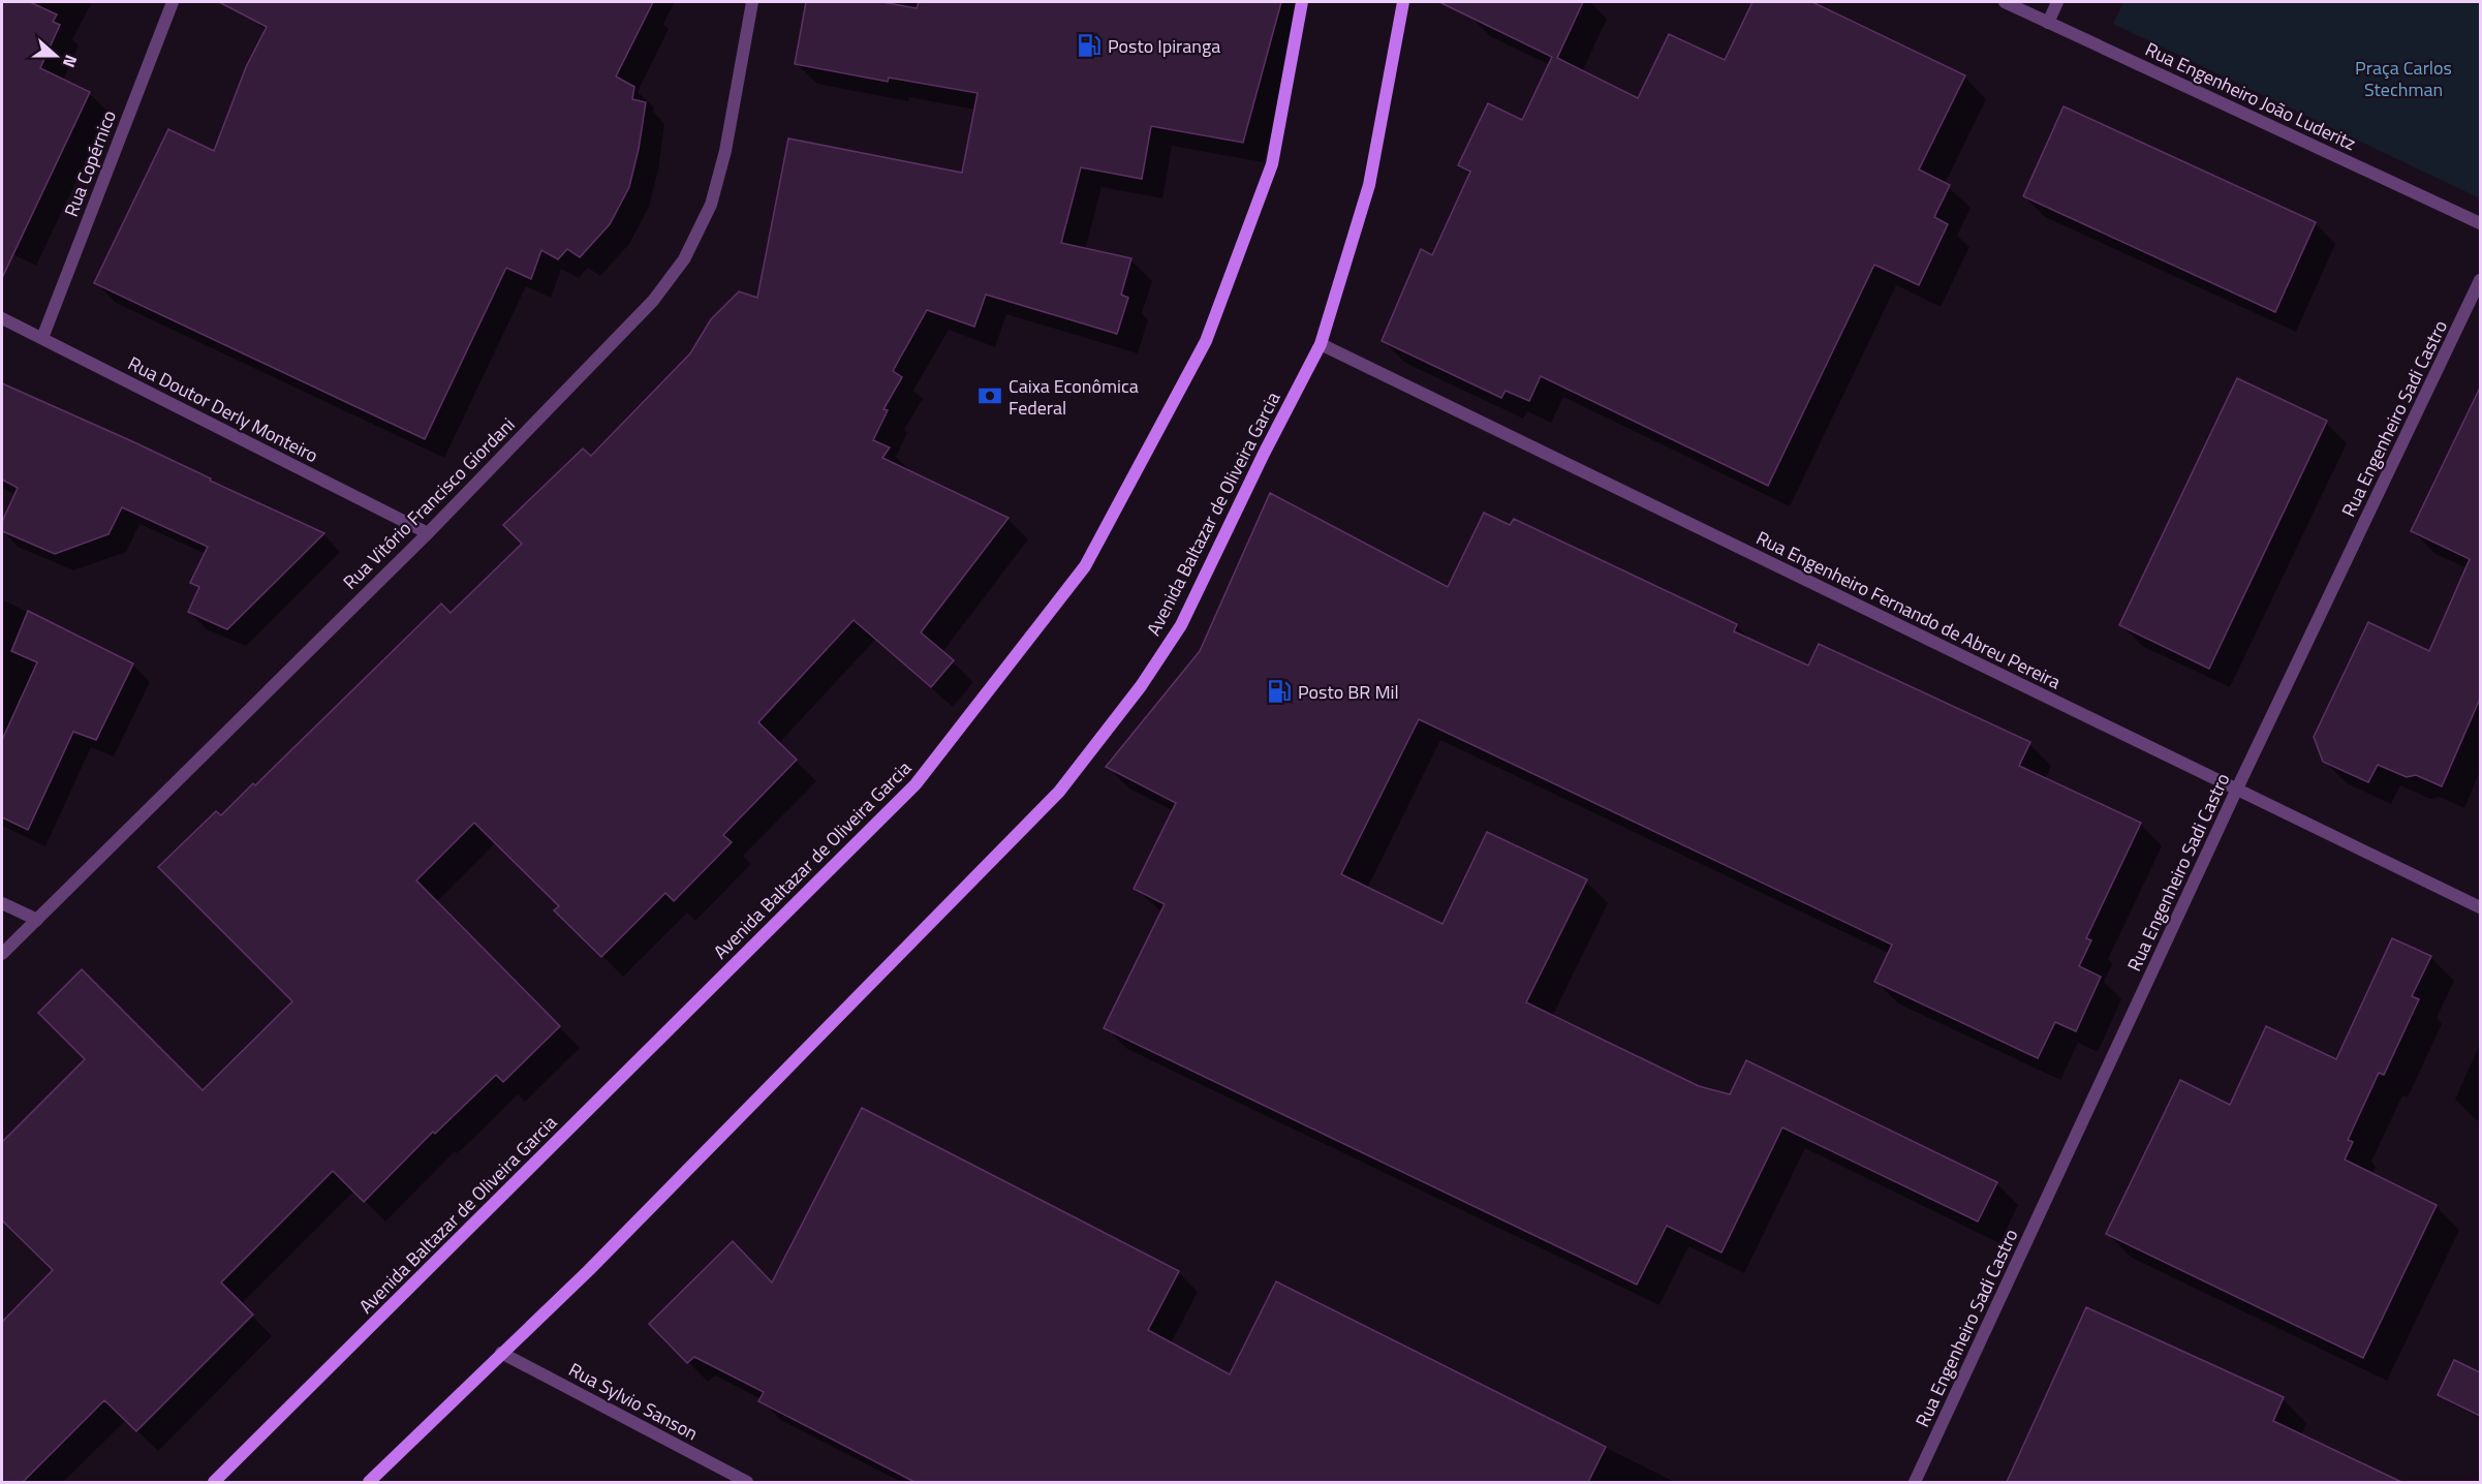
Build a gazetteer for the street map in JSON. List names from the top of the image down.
{
  "streets": {
    "main road": ["Avenida Baltazar de Oliveira Garcia"],
    "street": [
      "Rua Engenheiro João Luderitz",
      "Rua Copérnico",
      "Rua Doutor Derly Monteiro",
      "Rua Engenheiro Sadi Castro",
      "Rua Vitório Francisco Giordani",
      "Rua Engenheiro Fernando de Abreu Pereira",
      "Rua Sylvio Sanson"
    ]
  },
  "crossings": [
    ["Rua Copérnico", "Rua Doutor Derly Monteiro"],
    ["Rua Doutor Derly Monteiro", "Rua Vitório Francisco Giordani"],
    ["Rua Engenheiro Sadi Castro", "Rua Engenheiro Fernando de Abreu Pereira"],
    ["Avenida Baltazar de Oliveira Garcia", "Rua Engenheiro Fernando de Abreu Pereira"],
    ["Avenida Baltazar de Oliveira Garcia", "Rua Sylvio Sanson"]
  ],
  "parks": ["Praça Carlos Stechman"],
  "places": {
    "fuel station": ["Posto Ipiranga", "Posto BR Mil"],
    "bank": ["Caixa Econômica Federal"]
  },
  "north": "right"
}
